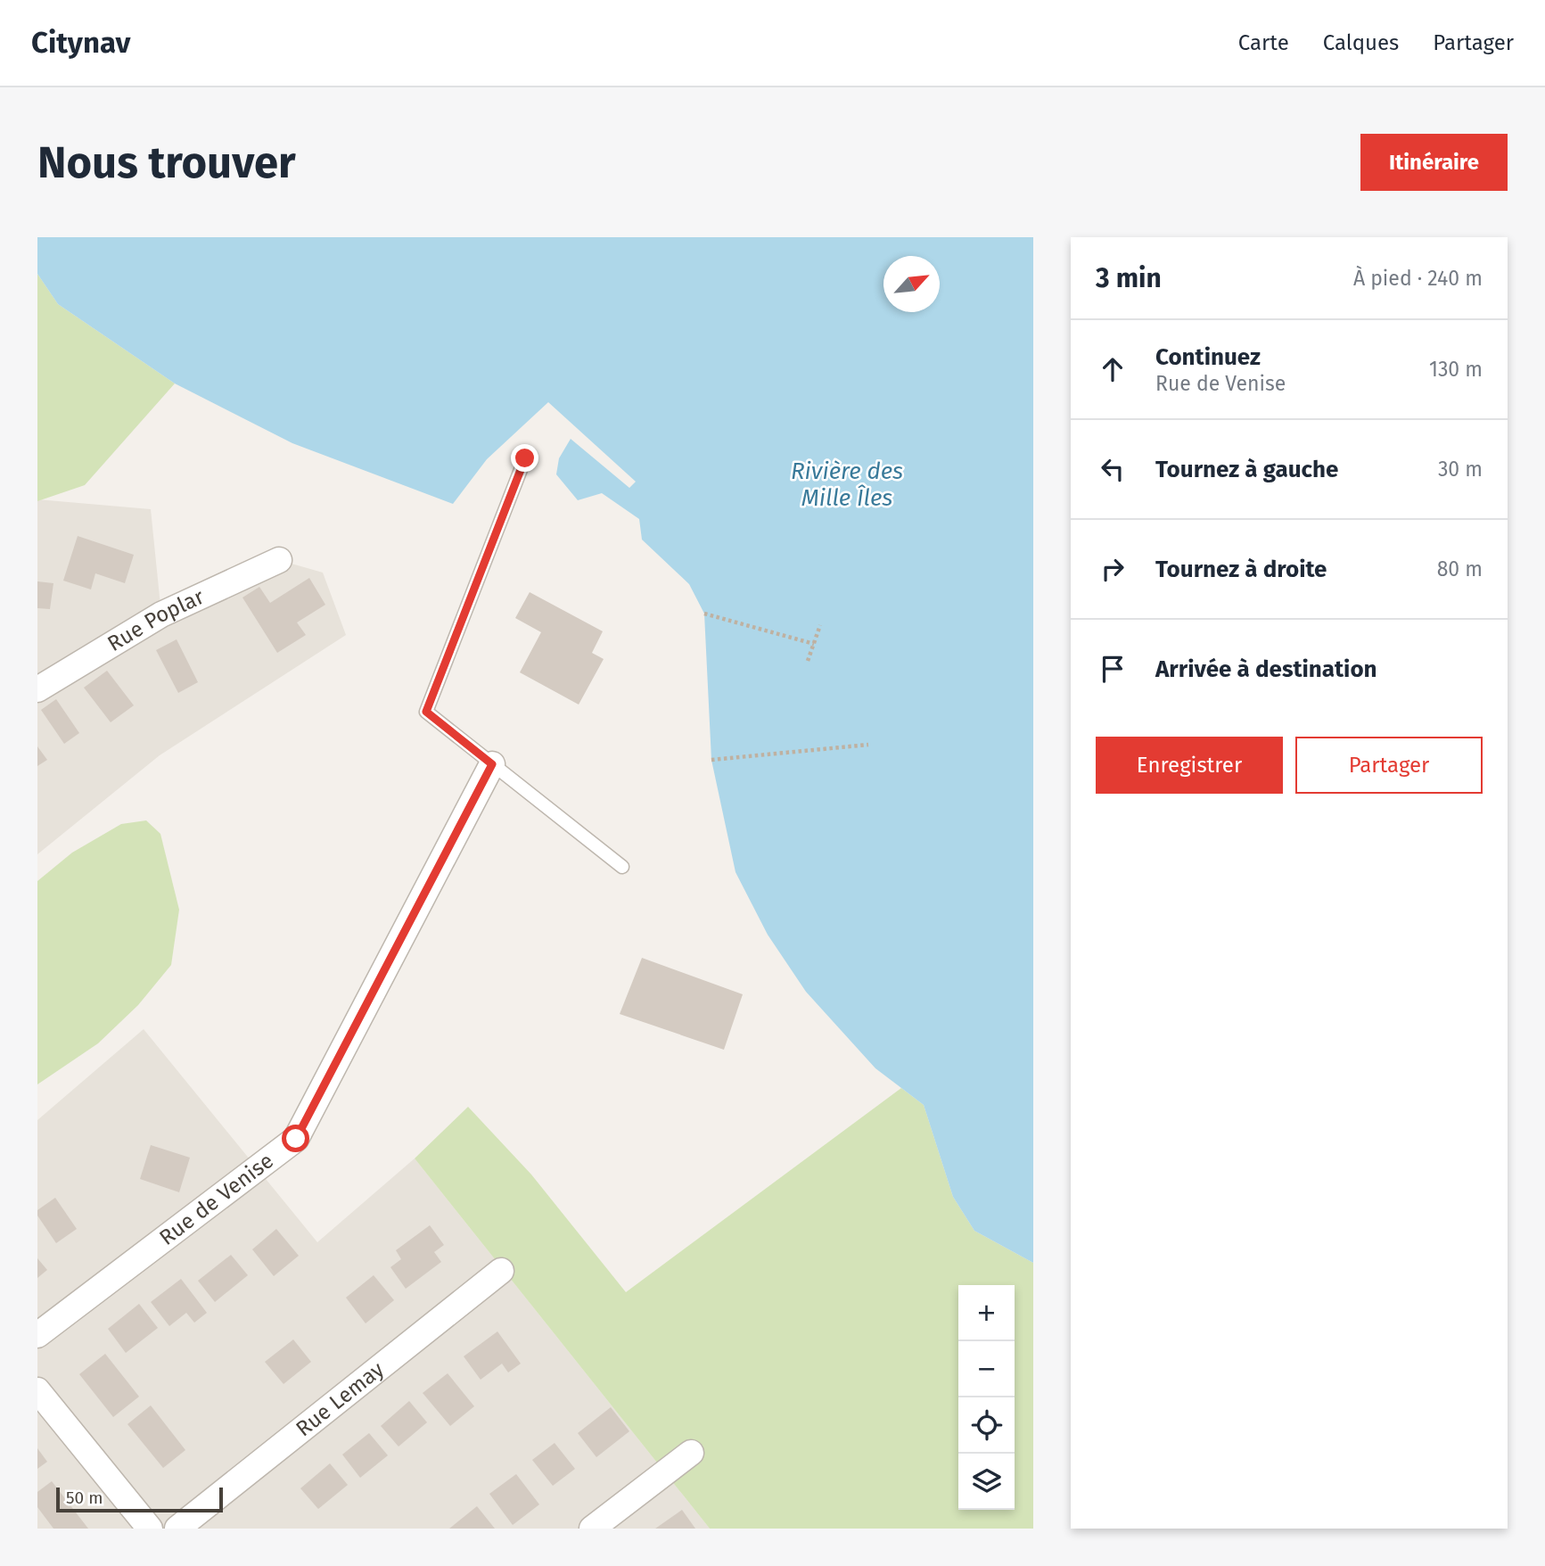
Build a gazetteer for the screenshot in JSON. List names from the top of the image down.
{
  "streets": {
    "street": ["Rue Poplar", "Rue de Venise", "Rue Lemay"]
  },
  "water": ["Rivière des Mille Îles"],
  "scale_bar": "50 m",
  "north": "top right",
  "page": {
    "header": "Citynav",
    "nav": ["Carte", "Calques", "Partager"],
    "buttons": [
      "Itinéraire",
      ["Enregistrer", "Partager"]
    ],
    "title": "Nous trouver",
    "heading": ["3 min", "À pied · 240 m"],
    "list": [
      ["Continuez", "Rue de Venise", "130 m"],
      ["Tournez à gauche", "30 m"],
      ["Tournez à droite", "80 m"],
      "Arrivée à destination"
    ],
    "map_buttons": ["+", "−"],
    "scale": "50 m"
  }
}
